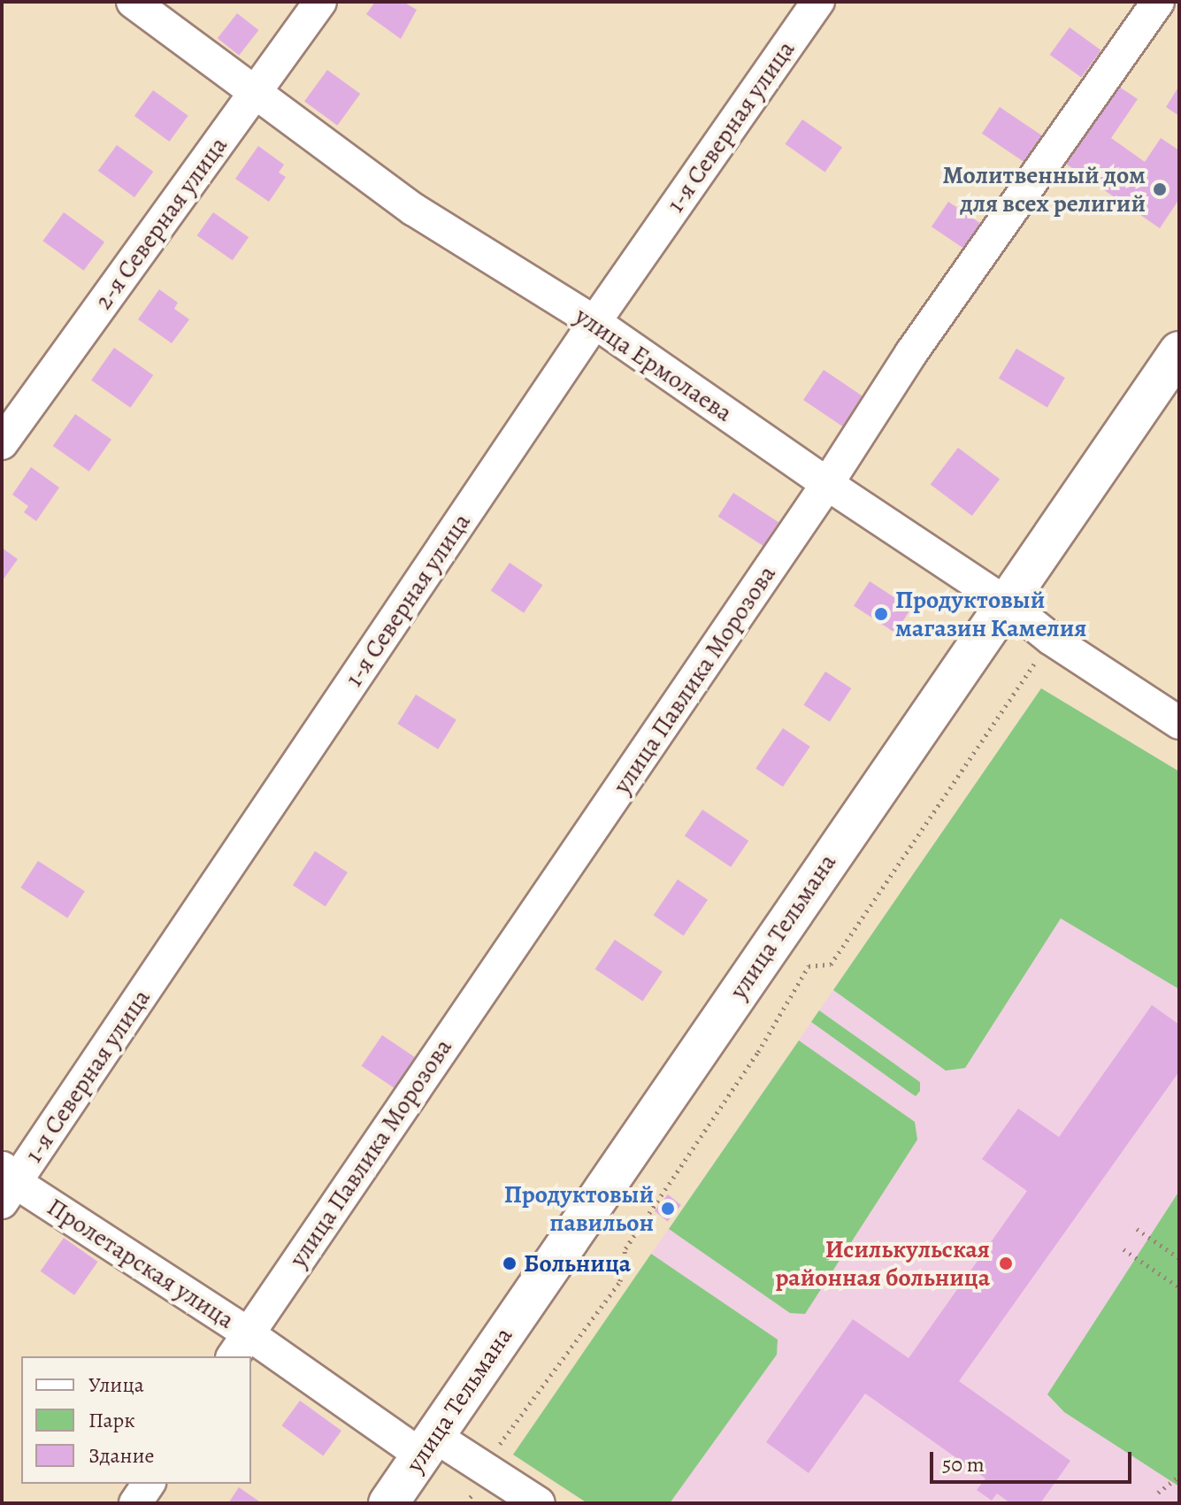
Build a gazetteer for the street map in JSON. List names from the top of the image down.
{
  "streets": {
    "street": [
      "1-я Северная улица",
      "2-я Северная улица",
      "улица Ермолаева",
      "улица Павлика Морозова",
      "улица Тельмана",
      "Пролетарская улица"
    ]
  },
  "crossings": [
    ["1-я Северная улица", "улица Ермолаева"],
    ["1-я Северная улица", "Пролетарская улица"],
    ["2-я Северная улица", "улица Ермолаева"],
    ["улица Ермолаева", "улица Павлика Морозова"],
    ["улица Ермолаева", "улица Тельмана"],
    ["улица Павлика Морозова", "Пролетарская улица"],
    ["улица Тельмана", "Пролетарская улица"]
  ],
  "places": [
    "Молитвенный дом для всех религий",
    "Продуктовый магазин Камелия",
    "Продуктовый павильон",
    "Больница",
    "Исилькульская районная больница"
  ],
  "legend": ["Улица", "Парк", "Здание"],
  "scale_bar": "50 m"
}
